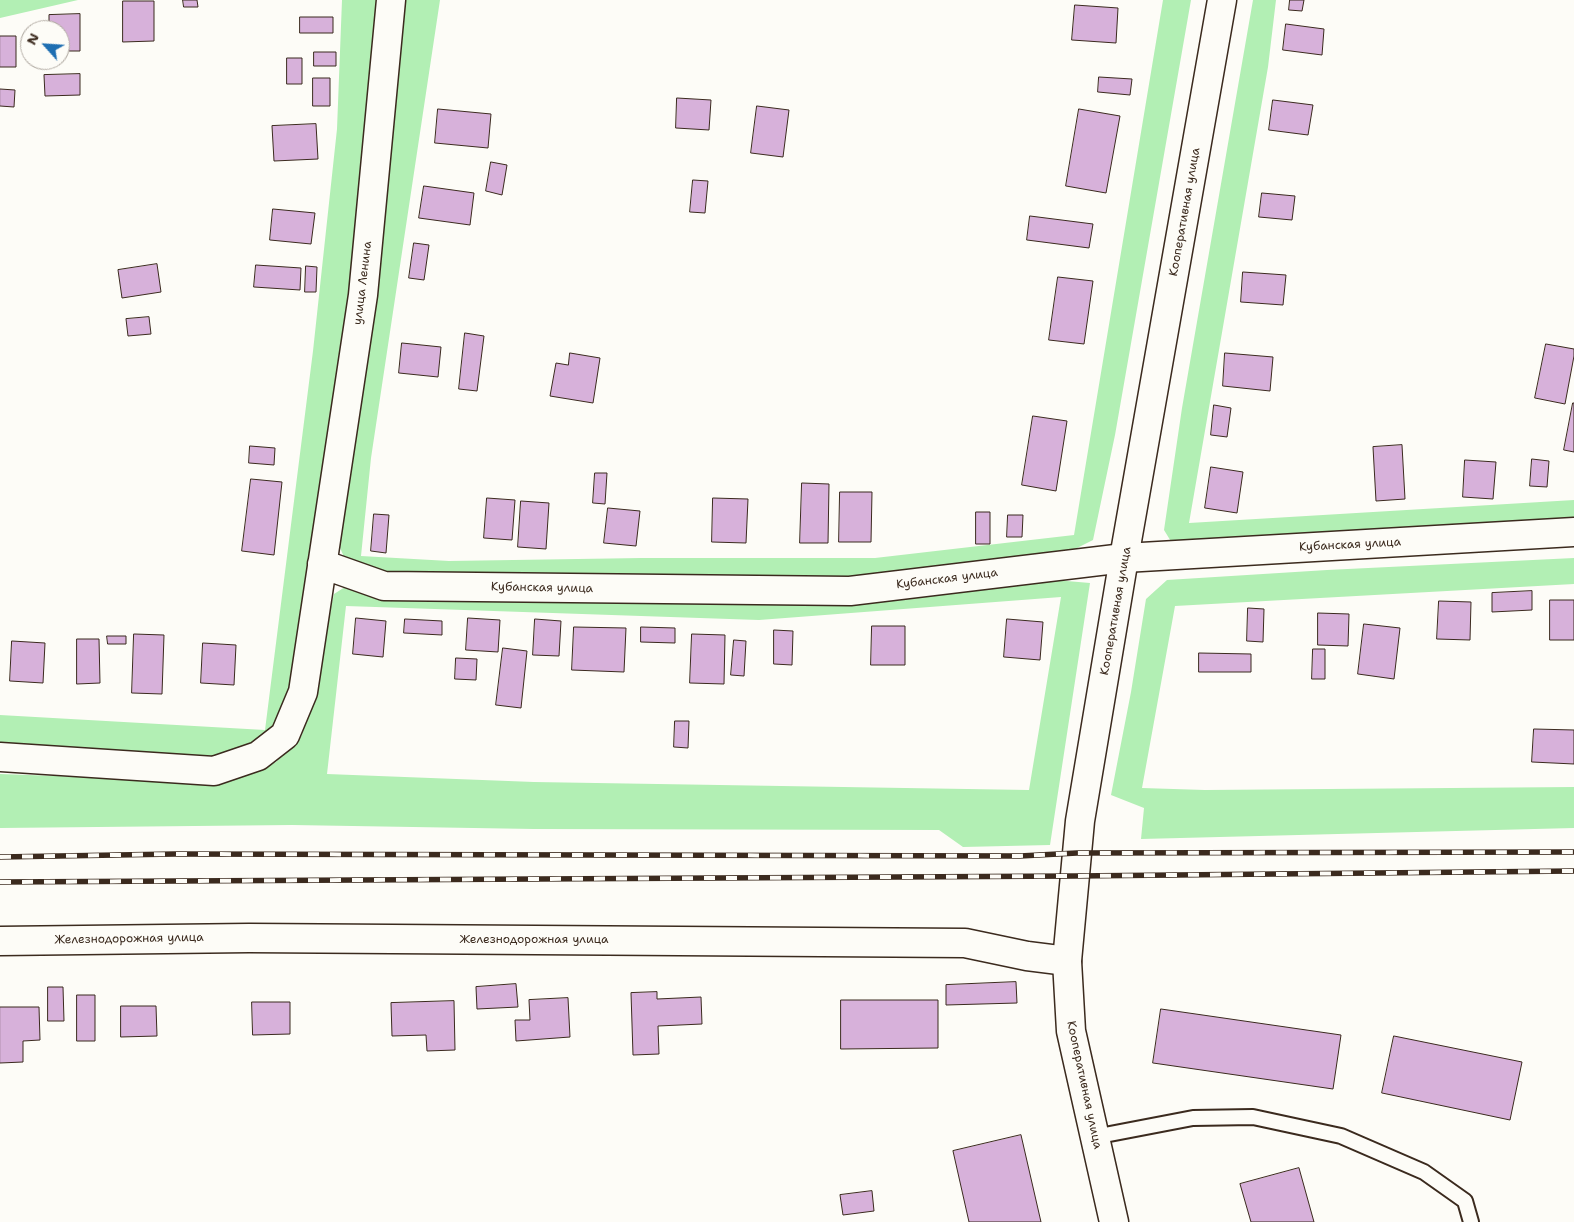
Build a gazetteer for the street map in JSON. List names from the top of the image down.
{
  "streets": {
    "street": [
      "Кооперативная улица",
      "улица Ленина",
      "Кубанская улица",
      "Железнодорожная улица"
    ]
  },
  "crossings": [
    ["Кооперативная улица", "Кубанская улица"],
    ["Кооперативная улица", "Железнодорожная улица"],
    ["улица Ленина", "Кубанская улица"]
  ],
  "north": "top left"
}
